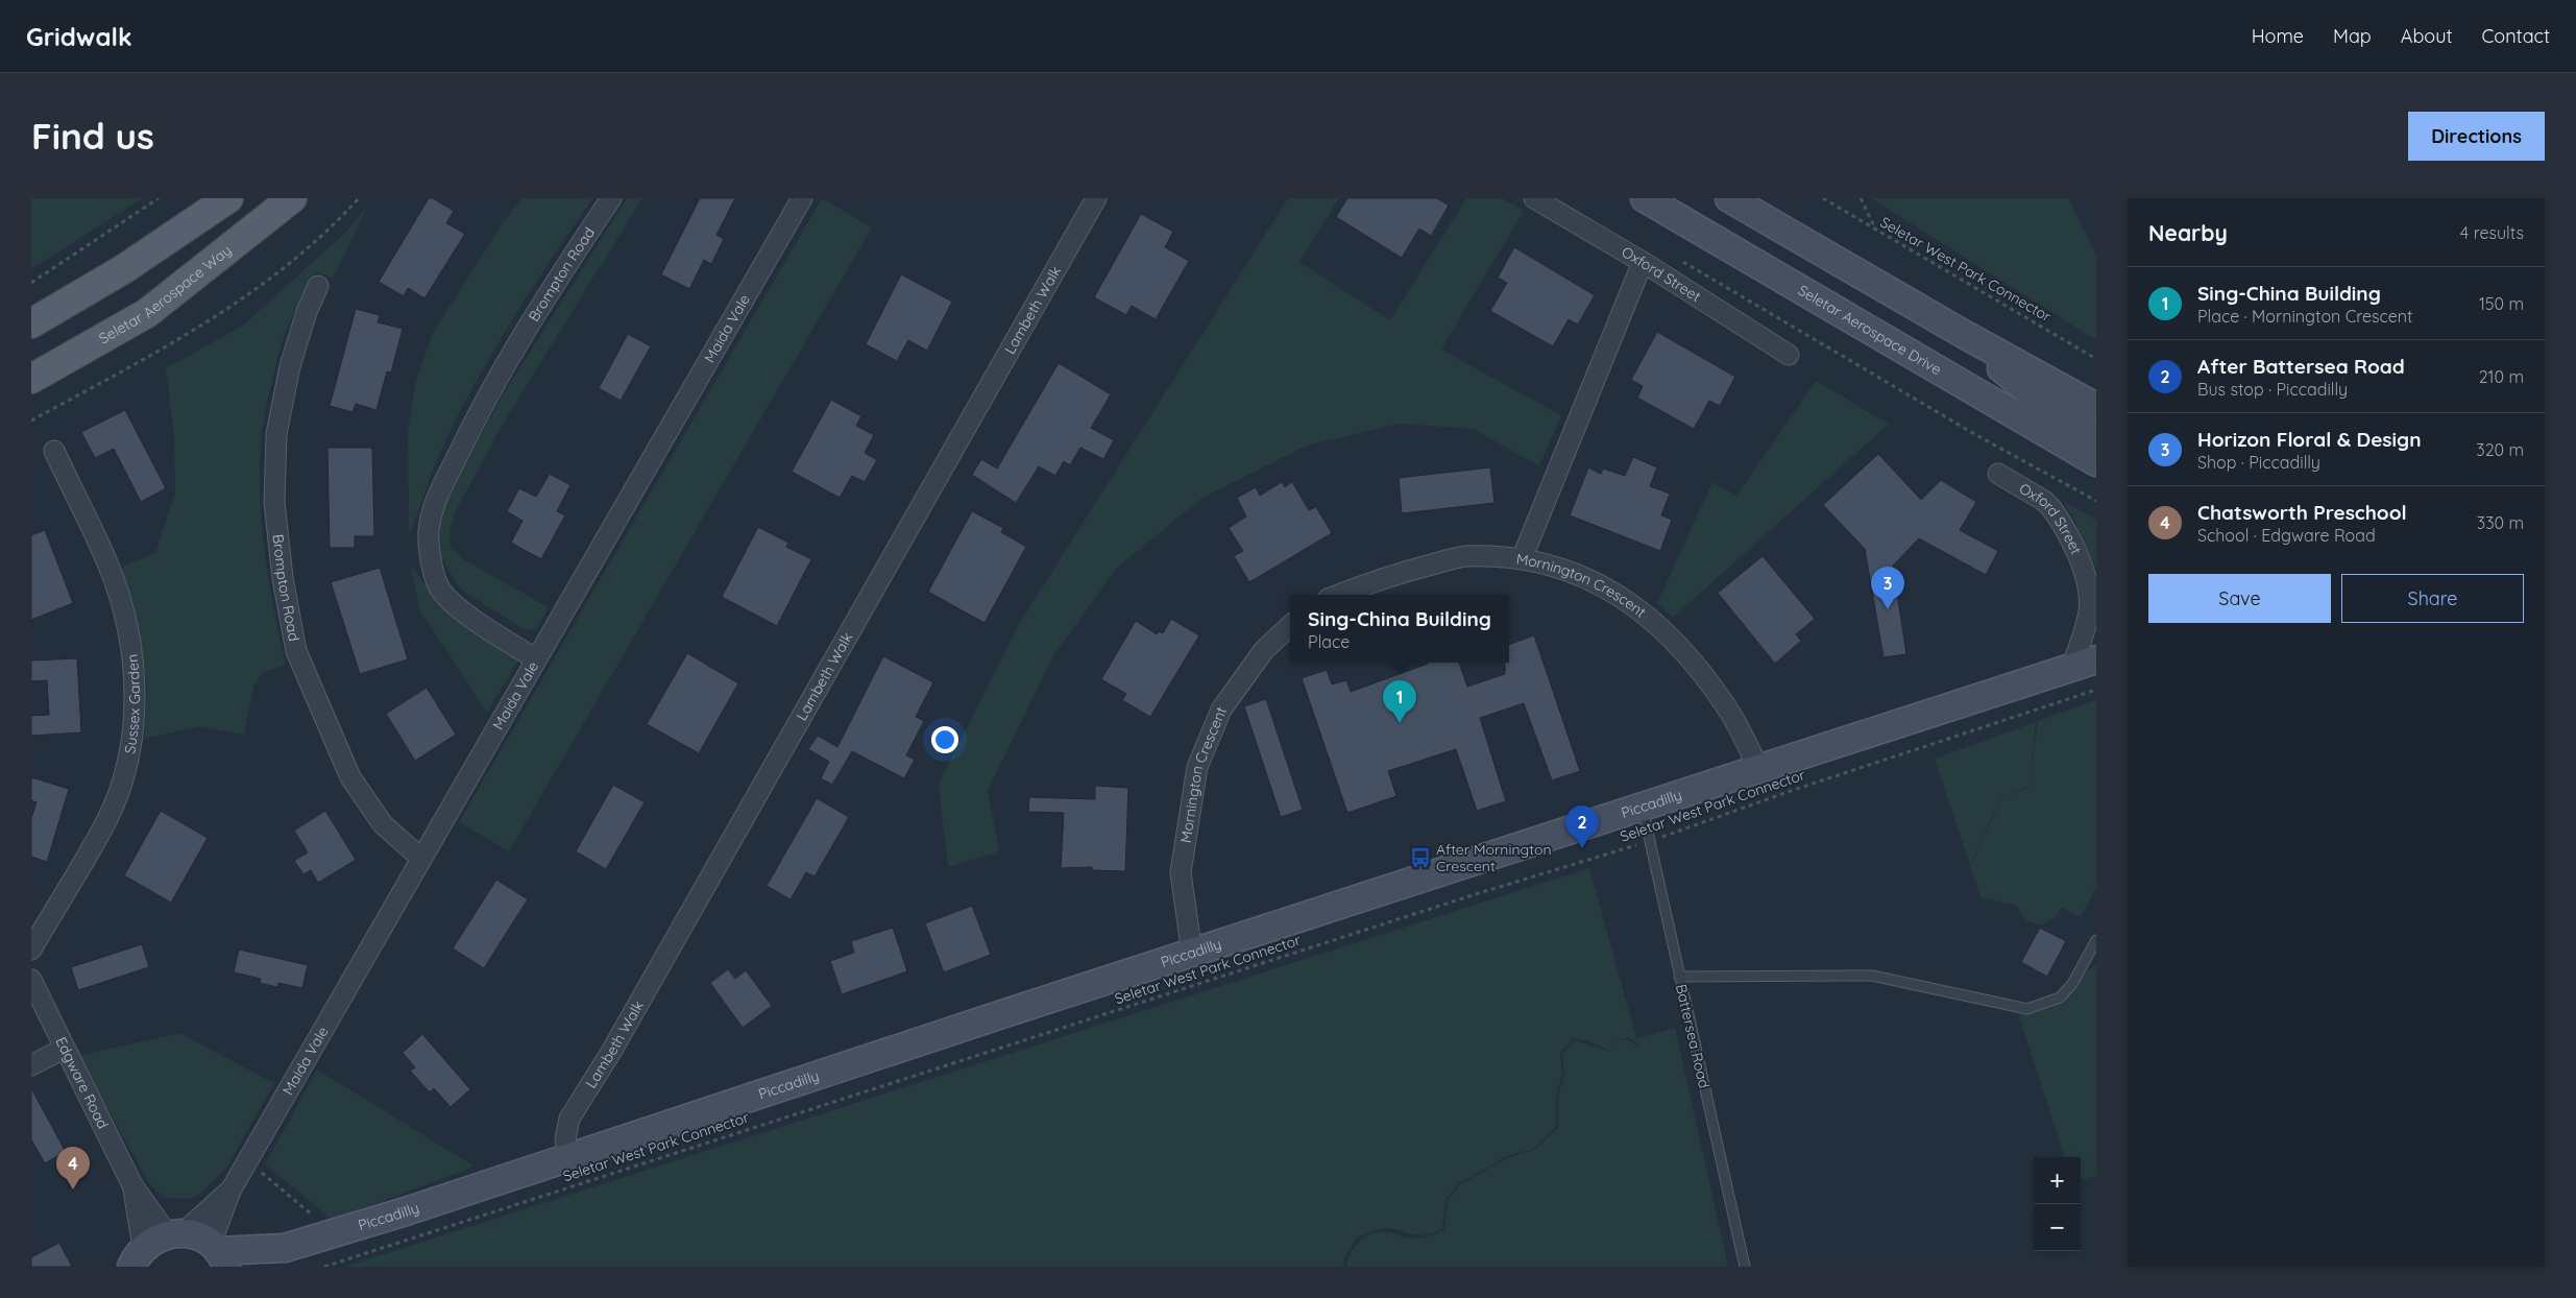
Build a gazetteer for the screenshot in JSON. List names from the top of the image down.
{
  "streets": {
    "main road": ["Seletar Aerospace Way"],
    "street": [
      "Brompton Road",
      "Oxford Street",
      "Lambeth Walk",
      "Maida Vale",
      "Seletar Aerospace Drive",
      "Mornington Crescent",
      "Sussex Garden",
      "Piccadilly",
      "Edgware Road"
    ],
    "lane": ["Battersea Road"],
    "path": ["Seletar West Park Connector"]
  },
  "crossings": [
    ["Seletar West Park Connector", "Battersea Road"],
    ["Brompton Road", "Maida Vale"],
    ["Oxford Street", "Piccadilly"],
    ["Lambeth Walk", "Piccadilly"],
    ["Maida Vale", "Piccadilly"],
    ["Maida Vale", "Edgware Road"],
    ["Mornington Crescent", "Piccadilly"],
    ["Piccadilly", "Battersea Road"]
  ],
  "places": {
    "bus stop": ["After Mornington Crescent"]
  },
  "page": {
    "header": "Gridwalk",
    "nav": [
      "Home",
      "Map",
      "About",
      "Contact"
    ],
    "buttons": [
      "Directions",
      ["Save", "Share"]
    ],
    "title": "Find us",
    "heading": ["Nearby", "4 results"],
    "list": [
      {
        "mark": "1",
        "name": "Sing-China Building",
        "note": "Place · Mornington Crescent",
        "value": "150 m"
      },
      {
        "mark": "2",
        "name": "After Battersea Road",
        "note": "Bus stop · Piccadilly",
        "value": "210 m"
      },
      {
        "mark": "3",
        "name": "Horizon Floral & Design",
        "note": "Shop · Piccadilly",
        "value": "320 m"
      },
      {
        "mark": "4",
        "name": "Chatsworth Preschool",
        "note": "School · Edgware Road",
        "value": "330 m"
      }
    ],
    "pins": [
      "3",
      "1",
      "2",
      "4"
    ],
    "popup": ["Sing-China Building", "Place"],
    "map_buttons": ["+", "−"]
  }
}
